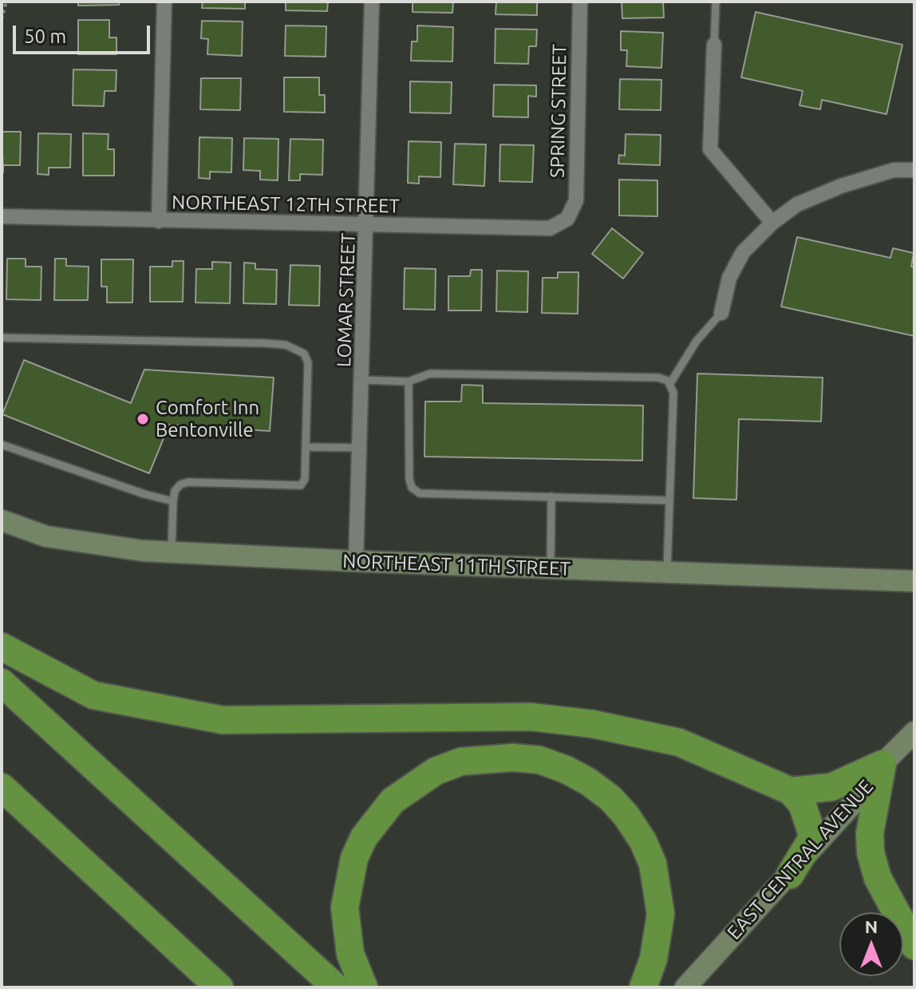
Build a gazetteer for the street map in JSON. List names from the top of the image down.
{
  "streets": {
    "street": [
      "SPRING STREET",
      "NORTHEAST 12TH STREET",
      "LOMAR STREET",
      "NORTHEAST 11TH STREET",
      "EAST CENTRAL AVENUE"
    ]
  },
  "crossings": [
    ["SPRING STREET", "NORTHEAST 12TH STREET"],
    ["NORTHEAST 12TH STREET", "LOMAR STREET"],
    ["LOMAR STREET", "NORTHEAST 11TH STREET"]
  ],
  "places": ["Comfort Inn Bentonville"],
  "scale_bar": "50 m",
  "north": "top"
}
